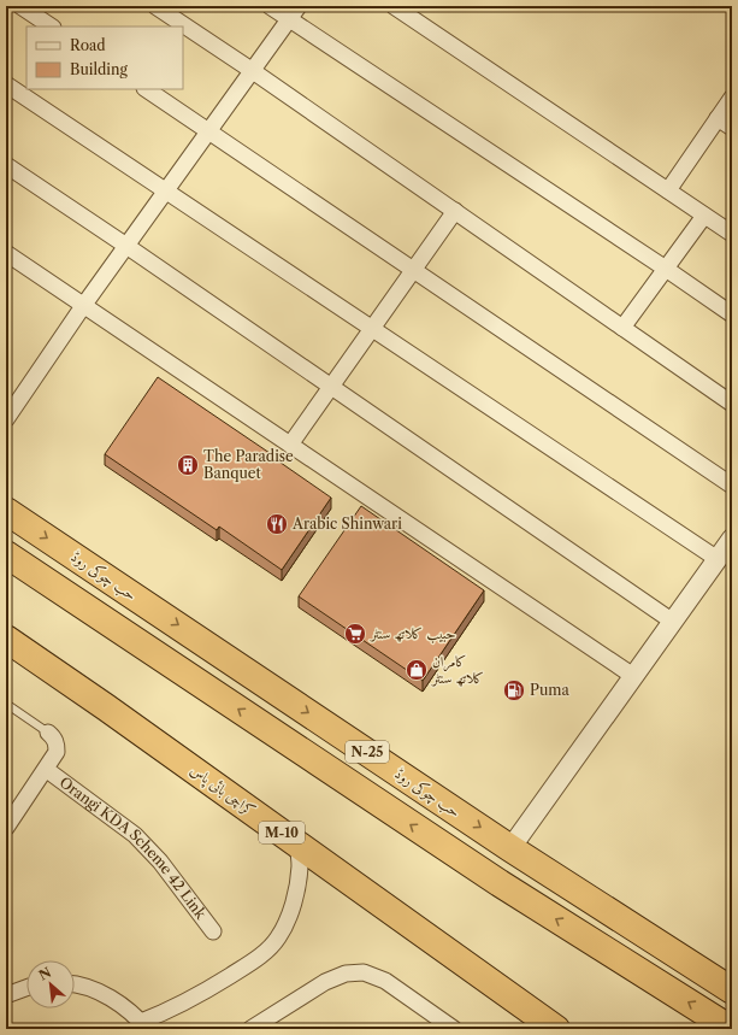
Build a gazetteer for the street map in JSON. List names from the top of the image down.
{
  "streets": {
    "highway": [
      "حب چوکی روڈ",
      "N-25",
      "کراچی بائی پاس",
      "M-10"
    ],
    "street": ["Orangi KDA Scheme 42 Link"]
  },
  "places": {
    "building": ["The Paradise Banquet"],
    "restaurant": ["Arabic Shinwari"],
    "supermarket": ["حبیب کلاتھ سنٹر"],
    "shop": ["کامران کلاتھ سنٹر"],
    "fuel station": ["Puma"]
  },
  "legend": ["Road", "Building"],
  "north": "top left"
}
